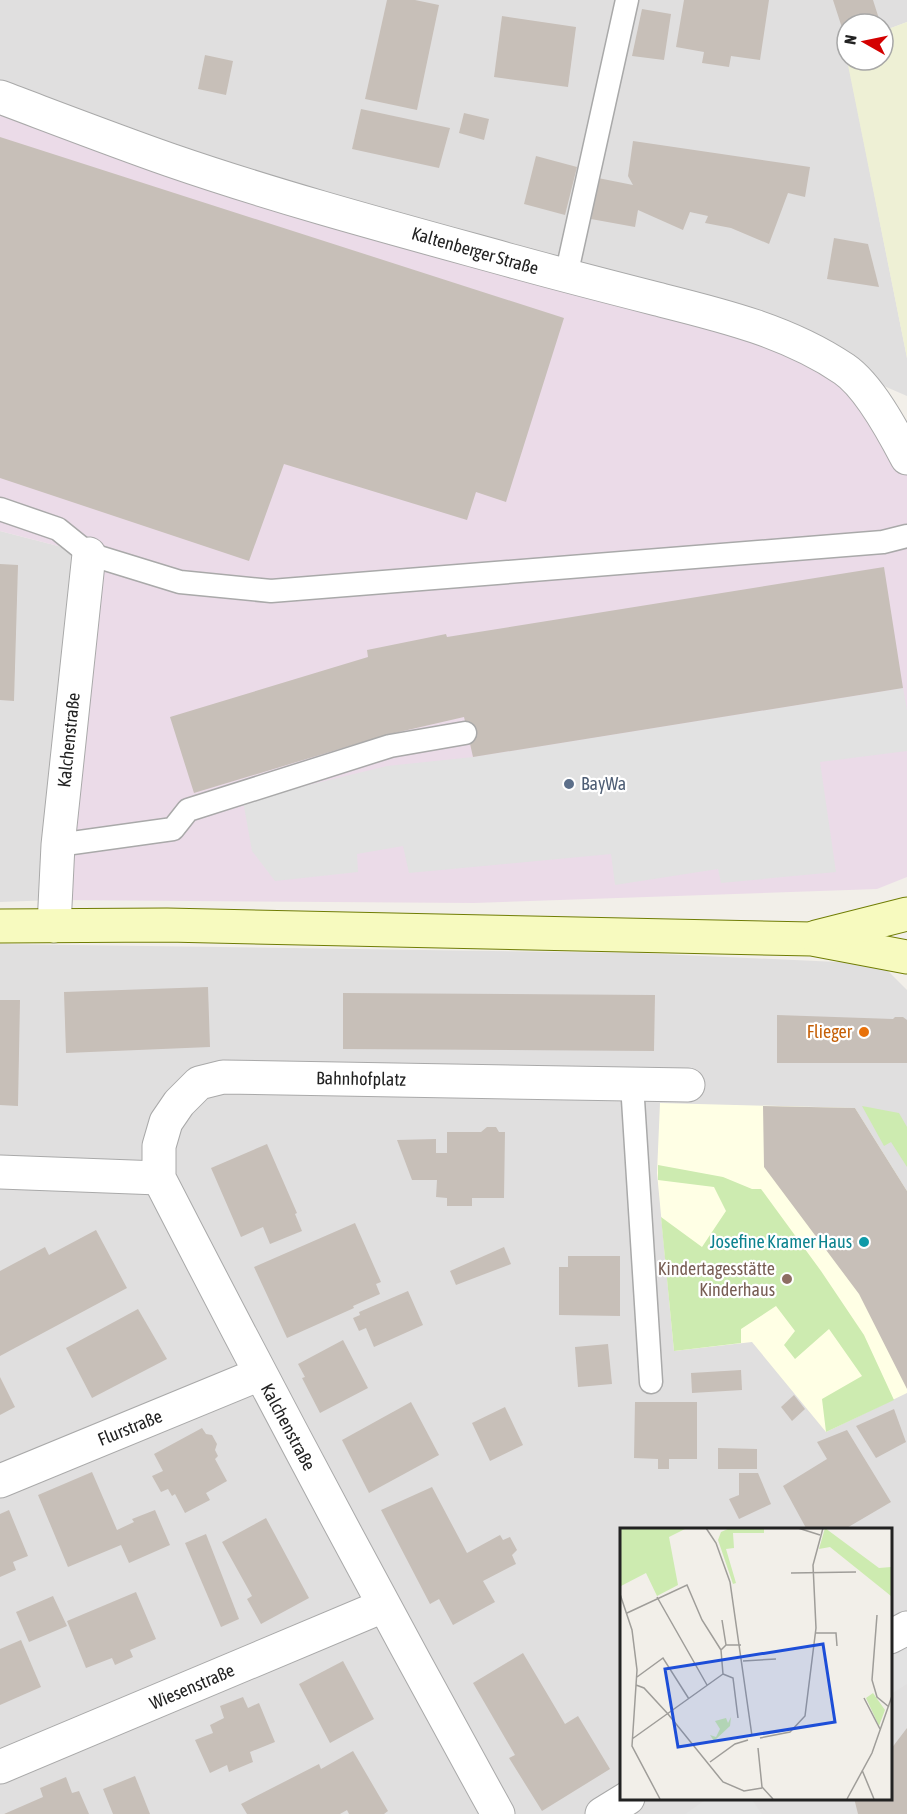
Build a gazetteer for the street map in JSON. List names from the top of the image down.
{
  "streets": {
    "street": [
      "Kaltenberger Straße",
      "Kalchenstraße",
      "Bahnhofplatz",
      "Flurstraße",
      "Wiesenstraße"
    ]
  },
  "crossings": [
    ["Kalchenstraße", "Bahnhofplatz"],
    ["Kalchenstraße", "Flurstraße"],
    ["Kalchenstraße", "Wiesenstraße"]
  ],
  "places": [
    "BayWa",
    "Flieger",
    "Josefine Kramer Haus",
    "Kindertagesstätte Kinderhaus"
  ],
  "north": "left"
}
